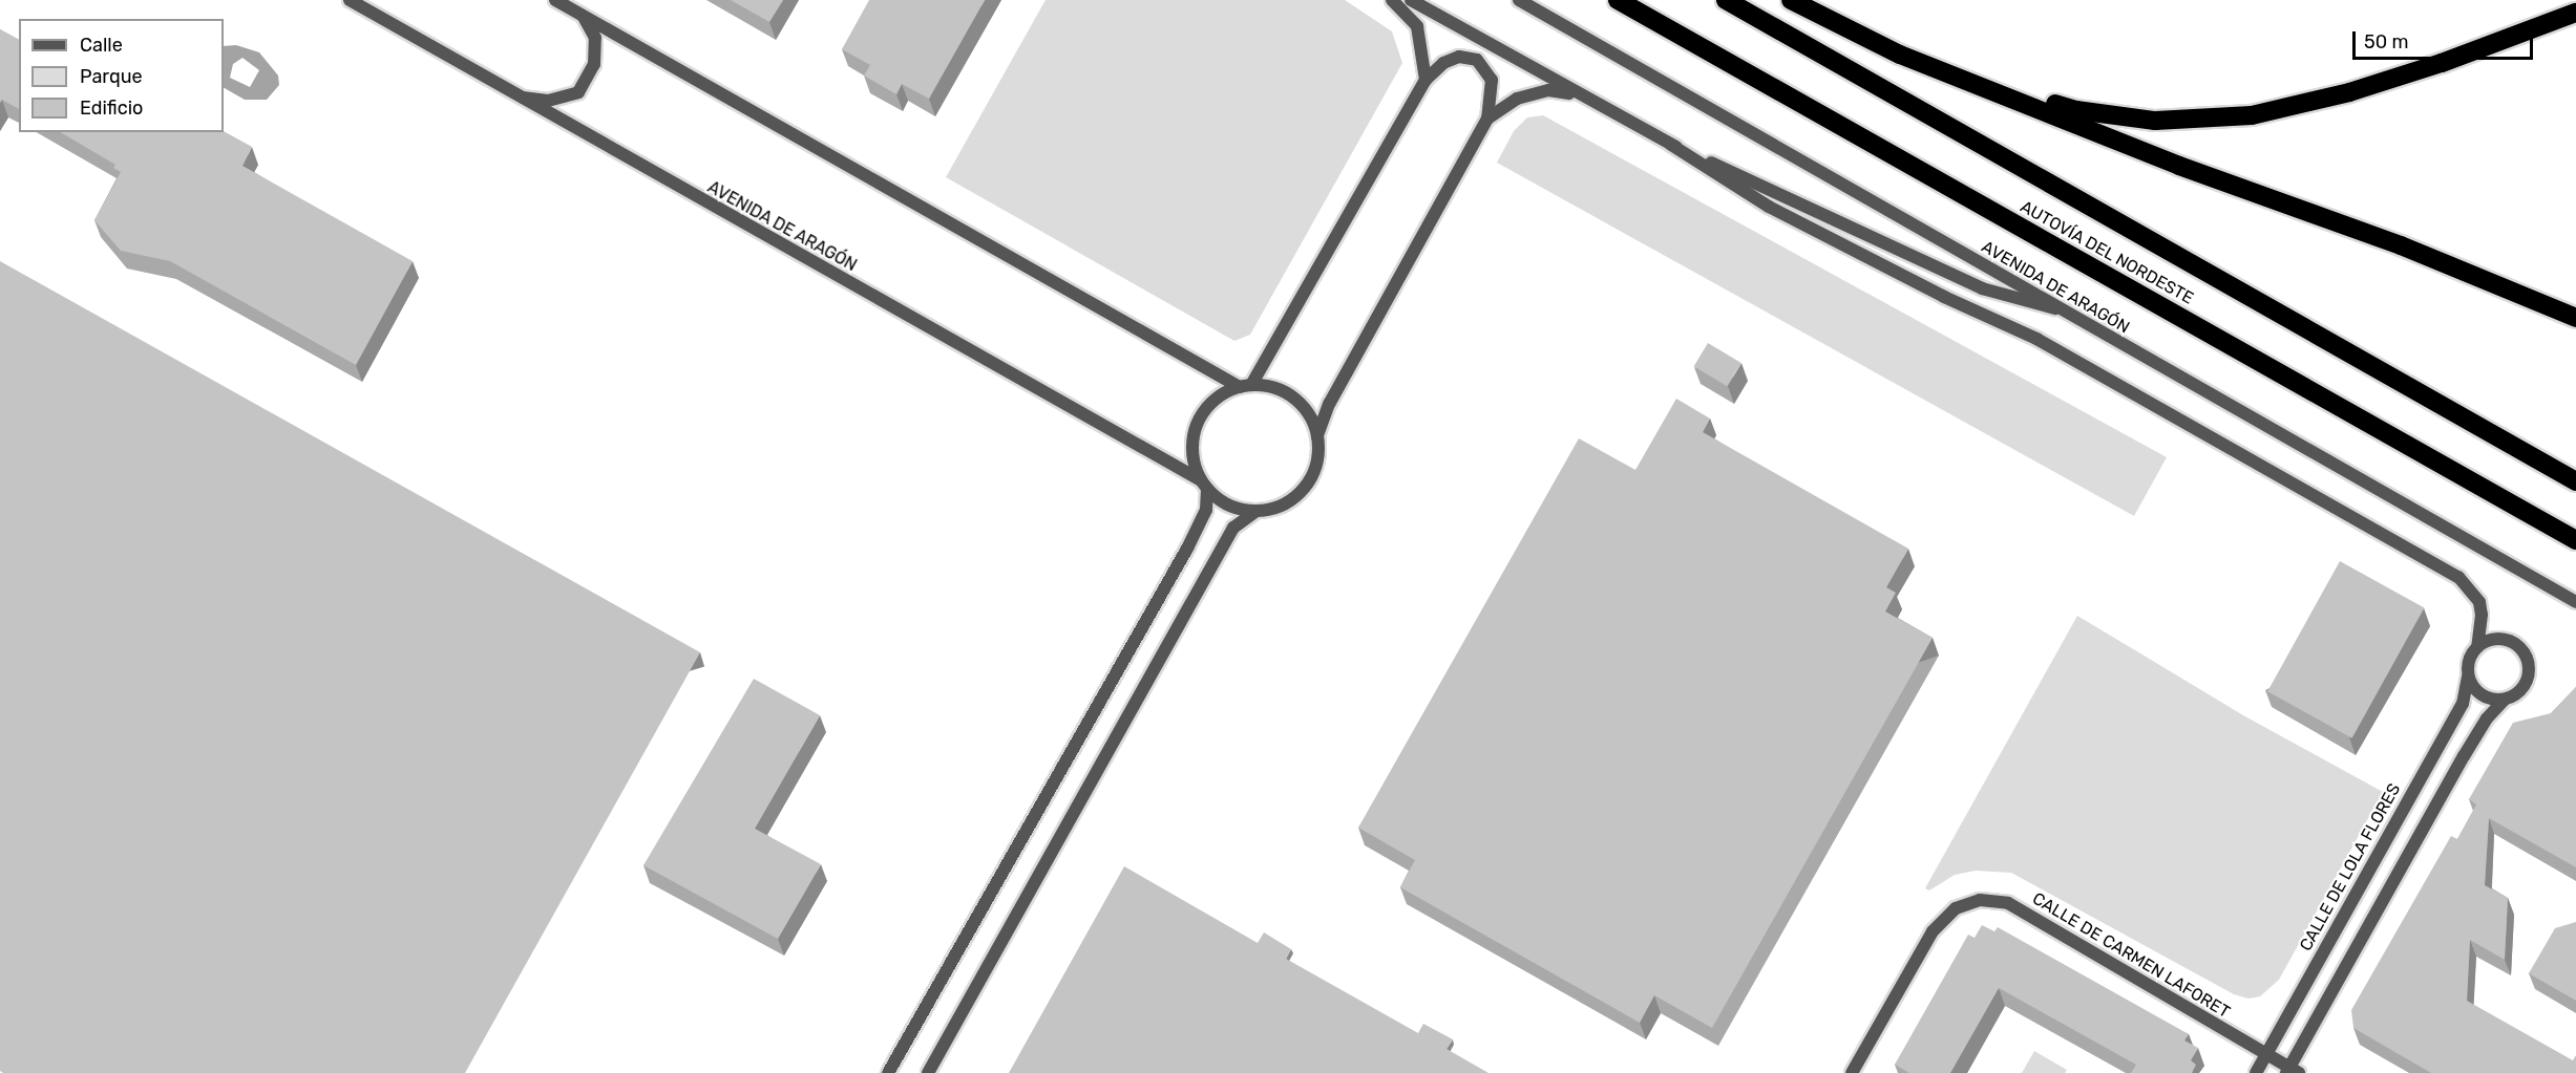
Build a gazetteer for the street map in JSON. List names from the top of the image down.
{
  "streets": {
    "highway": ["AUTOVÍA DEL NORDESTE"],
    "street": ["AVENIDA DE ARAGÓN", "CALLE DE LOLA FLORES", "CALLE DE CARMEN LAFORET"]
  },
  "crossings": [
    ["CALLE DE LOLA FLORES", "CALLE DE CARMEN LAFORET"]
  ],
  "legend": ["Calle", "Parque", "Edificio"],
  "scale_bar": "50 m"
}
